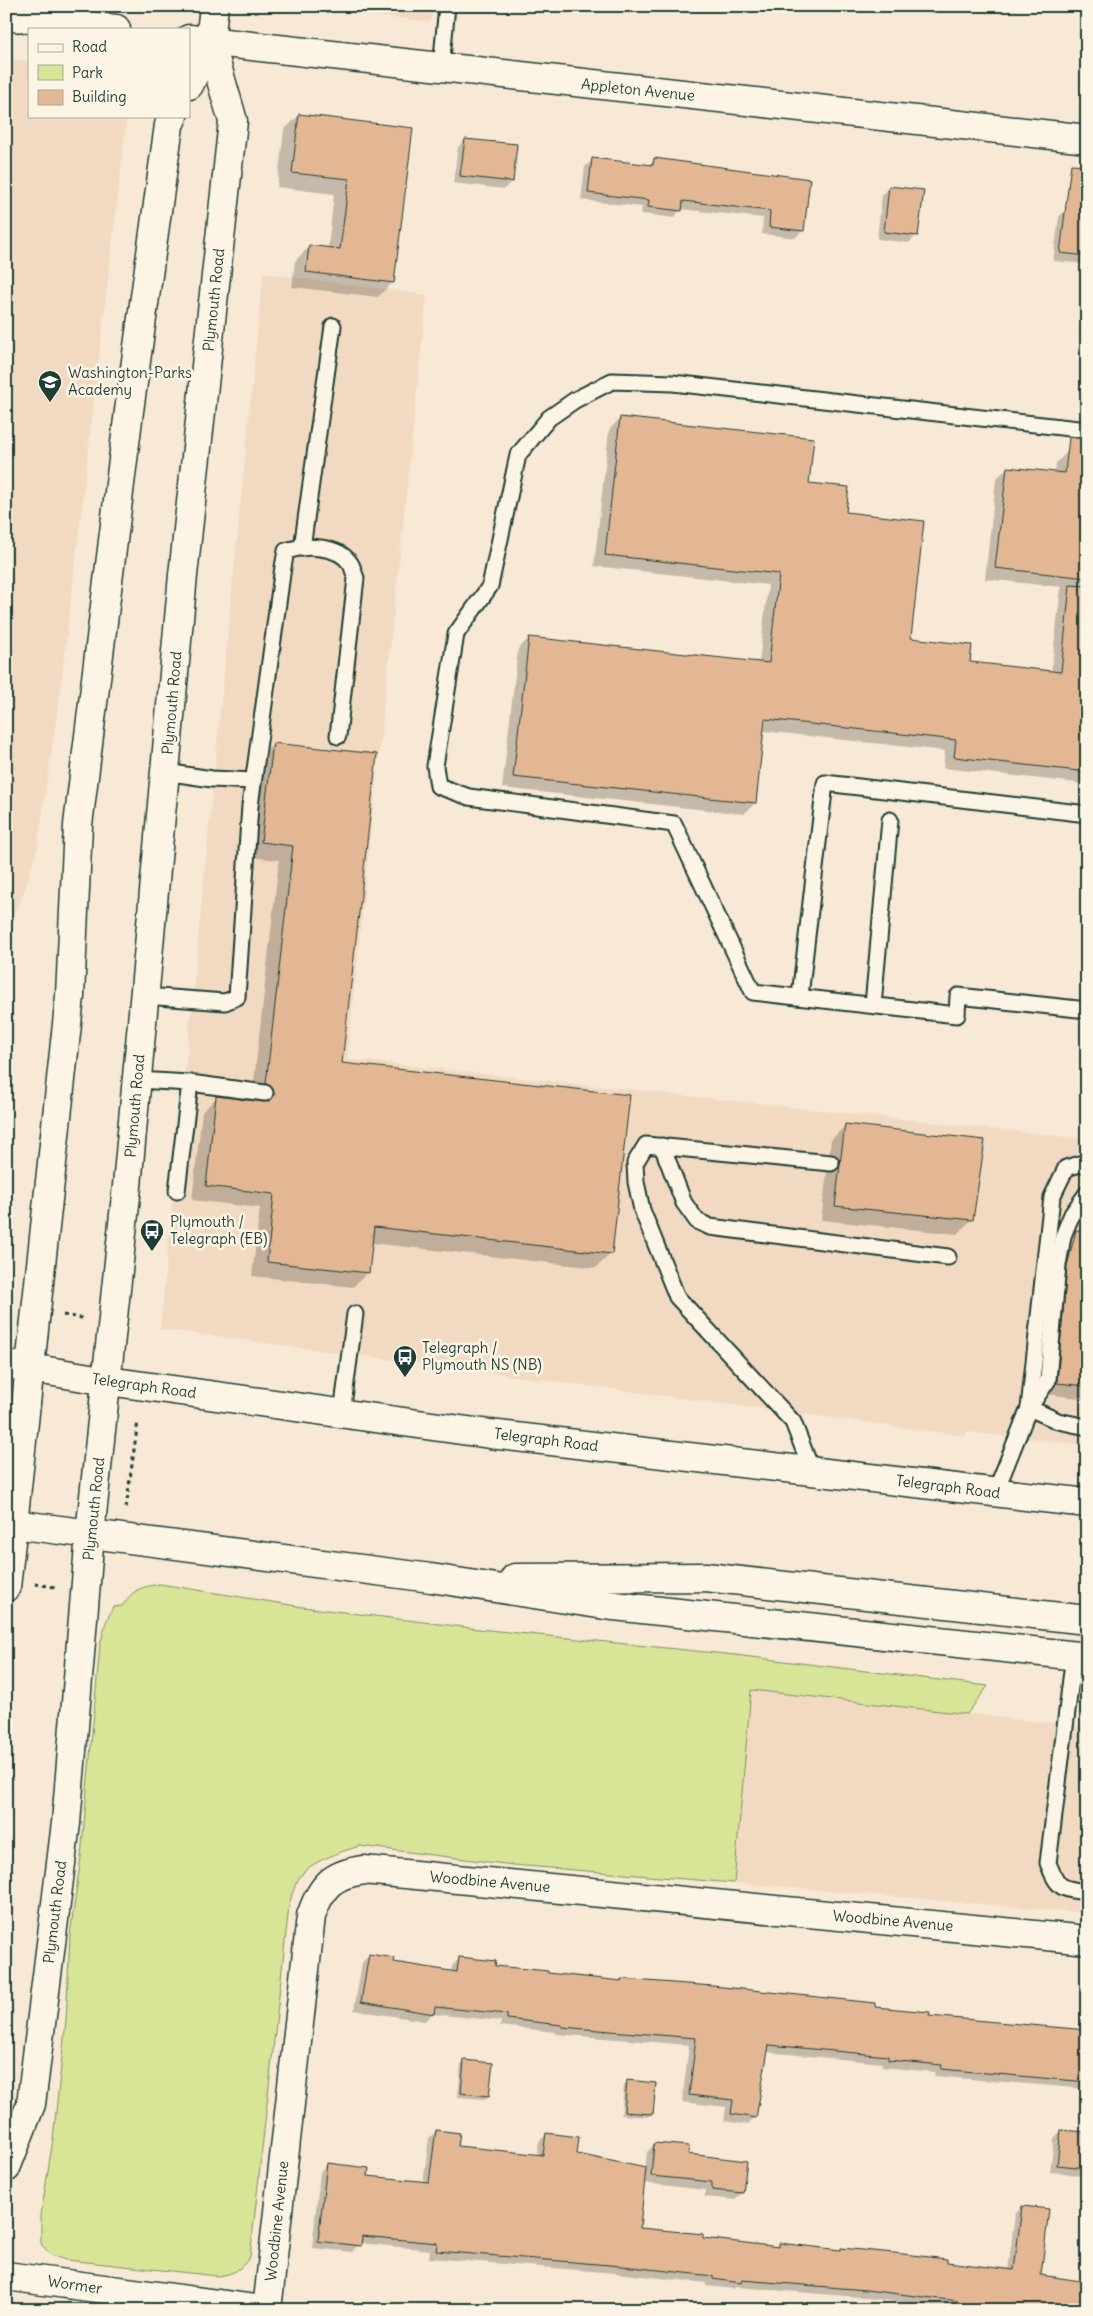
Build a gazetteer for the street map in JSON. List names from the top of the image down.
{
  "streets": {
    "main road": [
      "Appleton Avenue",
      "Plymouth Road",
      "Telegraph Road",
      "Woodbine Avenue",
      "Wormer"
    ]
  },
  "crossings": [
    ["Appleton Avenue", "Plymouth Road"],
    ["Plymouth Road", "Telegraph Road"],
    ["Woodbine Avenue", "Wormer"]
  ],
  "places": {
    "school or university": ["Washington-Parks Academy"],
    "bus stop": ["Plymouth / Telegraph (EB)", "Telegraph / Plymouth NS (NB)"]
  },
  "legend": ["Road", "Park", "Building"]
}
